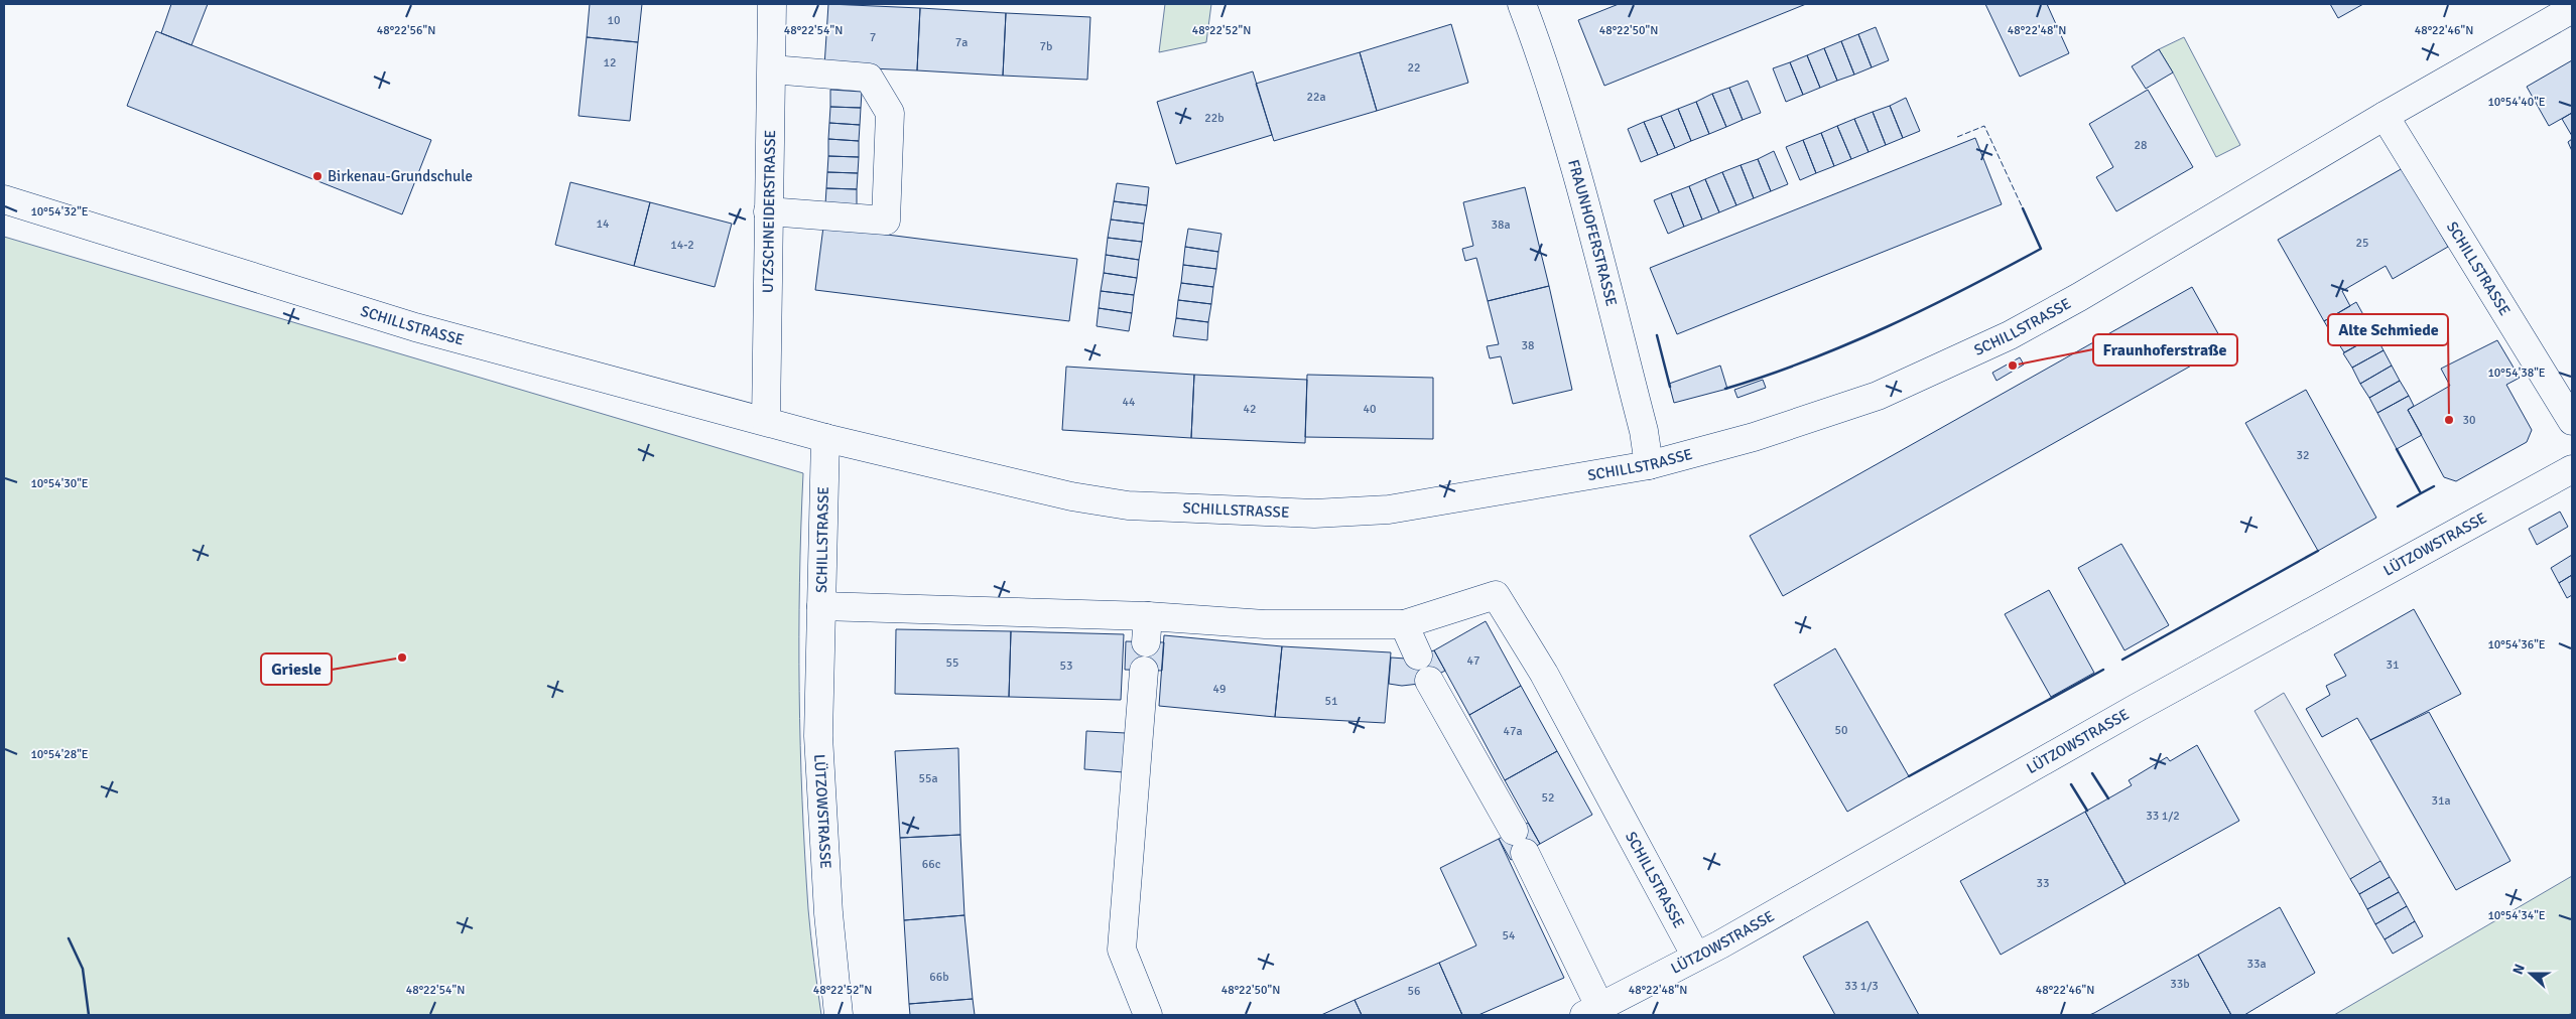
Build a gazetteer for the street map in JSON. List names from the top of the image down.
{
  "streets": {
    "street": [
      "UTZSCHNEIDERSTRASSE",
      "FRAUNHOFERSTRASSE",
      "SCHILLSTRASSE",
      "LÜTZOWSTRASSE"
    ]
  },
  "crossings": [
    ["UTZSCHNEIDERSTRASSE", "SCHILLSTRASSE"],
    ["FRAUNHOFERSTRASSE", "SCHILLSTRASSE"],
    ["SCHILLSTRASSE", "LÜTZOWSTRASSE"]
  ],
  "places": [
    "Birkenau-Grundschule",
    "Fraunhoferstraße",
    "Alte Schmiede",
    "Griesle"
  ],
  "house_numbers": [
    "10",
    "7",
    "7a",
    "7b",
    "12",
    "22",
    "22a",
    "22b",
    "28",
    "14",
    "38a",
    "25",
    "14-2",
    "38",
    "44",
    "42",
    "40",
    "30",
    "32",
    "47",
    "55",
    "31",
    "53",
    "49",
    "51",
    "50",
    "47a",
    "55a",
    "52",
    "31a",
    "33 1/2",
    "66c",
    "33",
    "54",
    "33a",
    "66b",
    "33b",
    "33 1/3",
    "56"
  ],
  "north": "left",
  "coordinates": [
    "48°22'54\"N",
    "48°22'56\"N",
    "48°22'52\"N",
    "48°22'50\"N",
    "48°22'48\"N",
    "48°22'46\"N",
    "10°54'40\"E",
    "10°54'32\"E",
    "10°54'38\"E",
    "10°54'30\"E",
    "10°54'36\"E",
    "10°54'28\"E",
    "10°54'34\"E"
  ]
}
